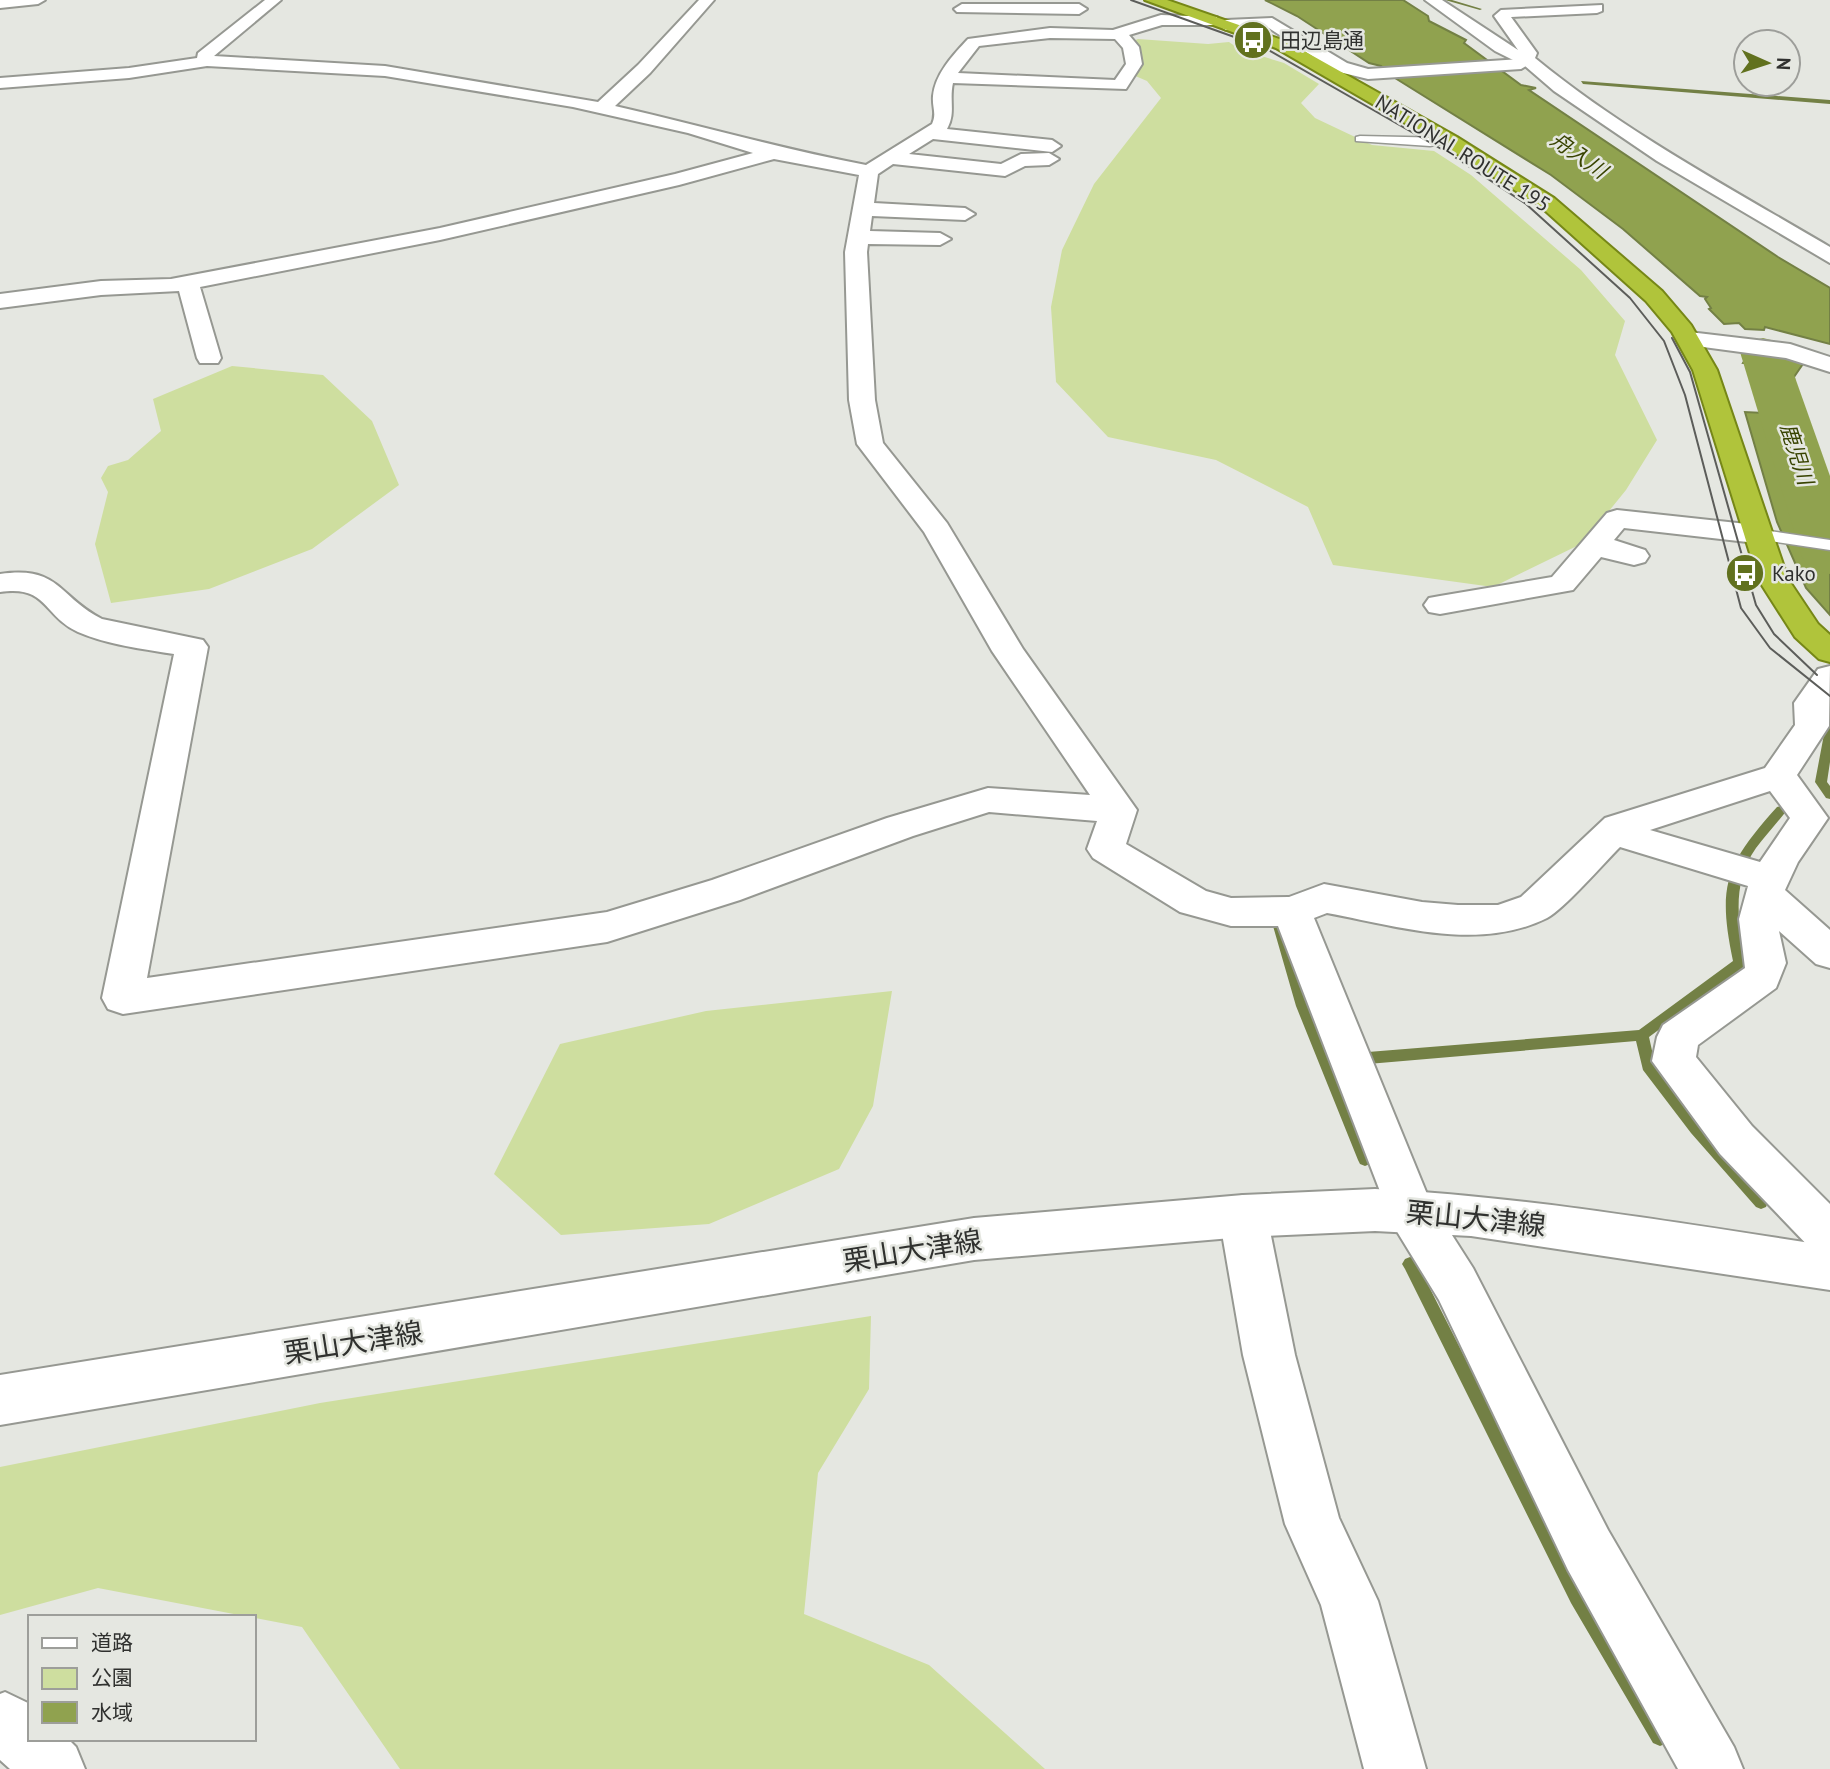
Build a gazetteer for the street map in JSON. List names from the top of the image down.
{
  "streets": {
    "highway": ["NATIONAL ROUTE 195"],
    "street": ["栗山大津線"]
  },
  "water": ["舟入川", "鹿児川"],
  "places": {
    "bus stop": ["田辺島通", "Kako"]
  },
  "legend": ["道路", "公園", "水域"],
  "north": "right"
}
